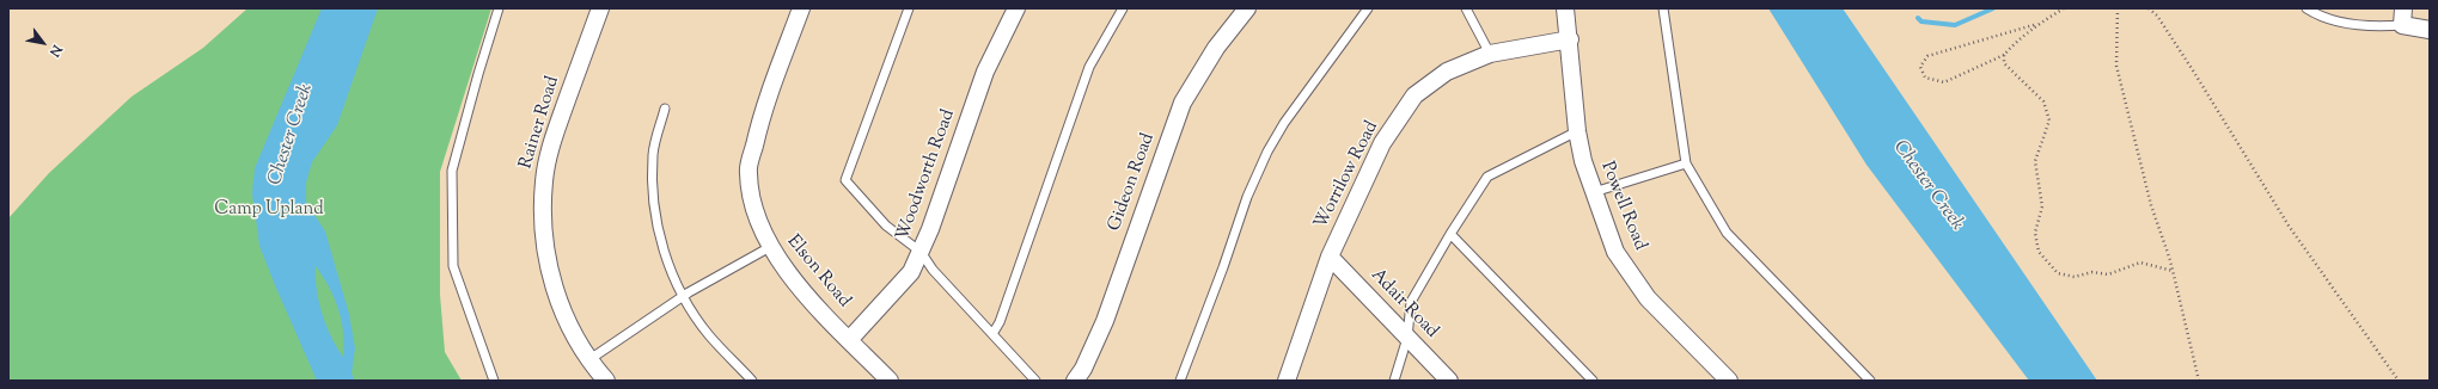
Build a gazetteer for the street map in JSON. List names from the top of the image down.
{
  "streets": {
    "street": [
      "Rainer Road",
      "Woodworth Road",
      "Worrilow Road",
      "Gideon Road",
      "Powell Road",
      "Elson Road",
      "Adair Road"
    ]
  },
  "crossings": [
    ["Woodworth Road", "Elson Road"],
    ["Worrilow Road", "Powell Road"],
    ["Worrilow Road", "Adair Road"]
  ],
  "water": ["Chester Creek"],
  "parks": ["Camp Upland"],
  "north": "bottom right"
}
